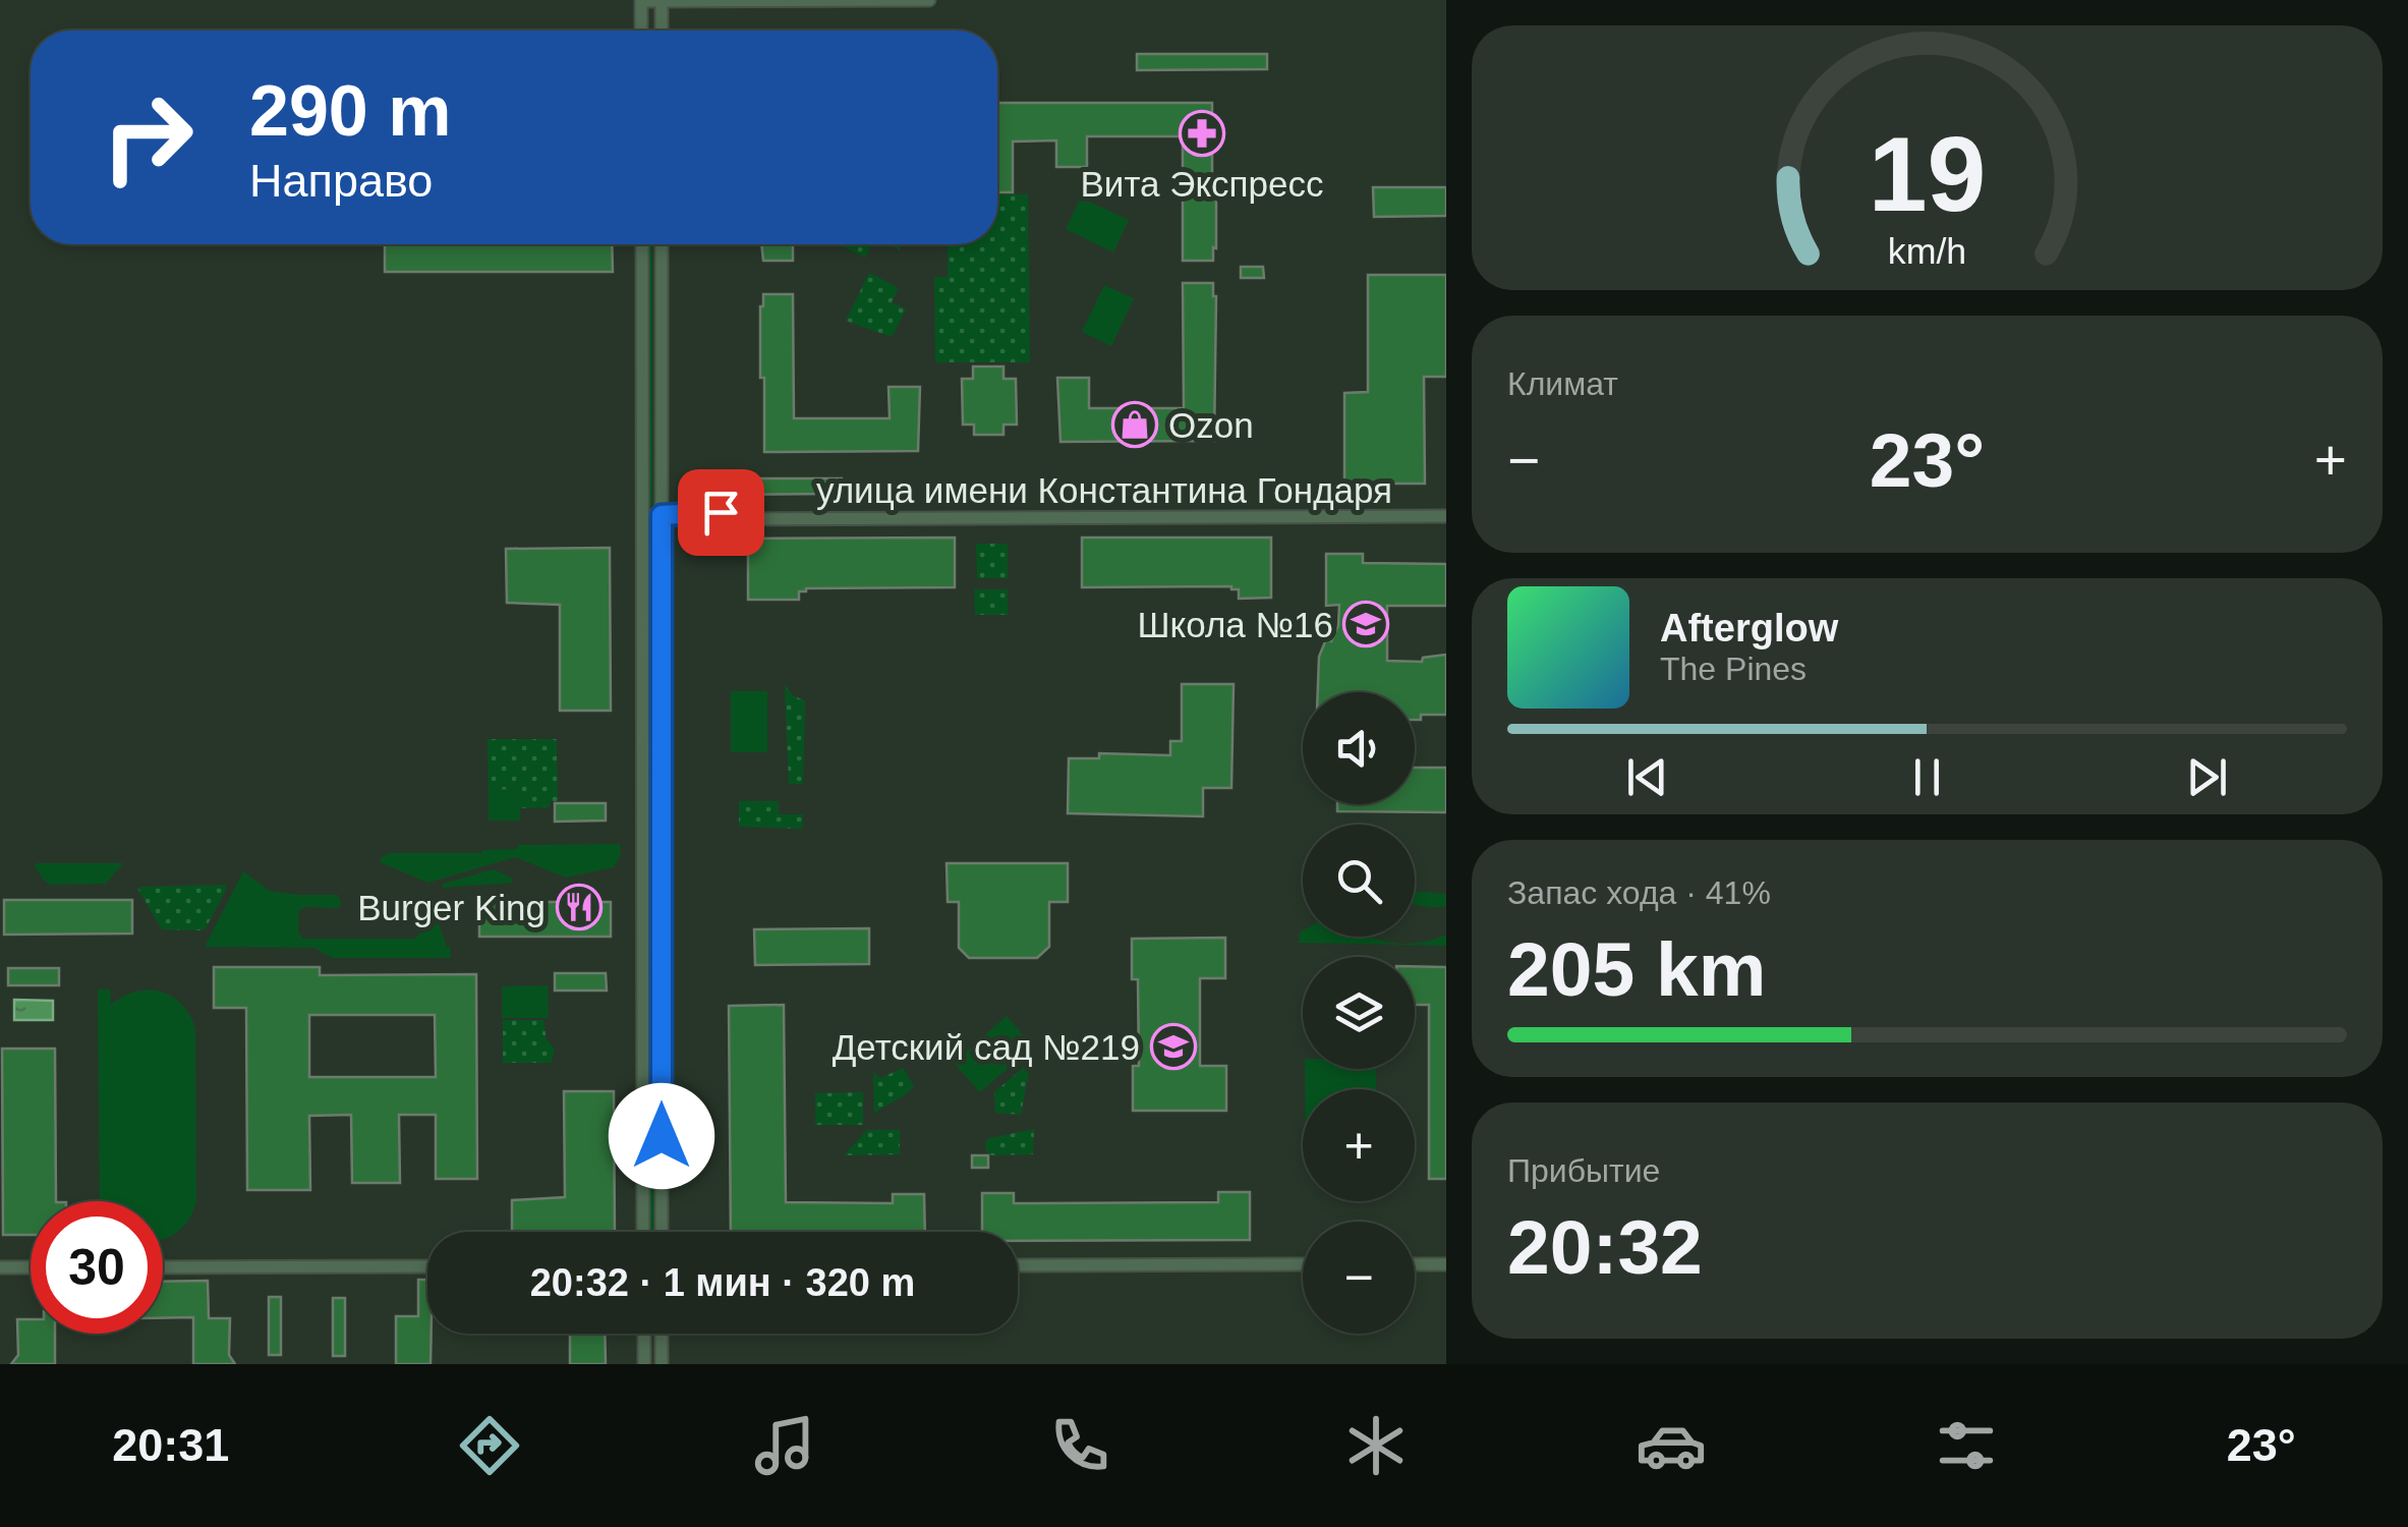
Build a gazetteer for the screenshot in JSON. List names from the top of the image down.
{
  "streets": {
    "street": ["улица имени Константина Гондаря"]
  },
  "places": {
    "pharmacy": ["Вита Экспресс"],
    "shop": ["Ozon"],
    "school or university": ["Школа №16", "Детский сад №219"],
    "restaurant": ["Burger King"]
  },
  "page": {
    "turn": ["290 m", "Направо"],
    "tile": [
      "Климат",
      ["Запас хода · 41%", "205 km"],
      ["Прибытие", "20:32"]
    ],
    "heat": ["−", "23°", "+"],
    "song": ["Afterglow", "The Pines"],
    "map_buttons": ["+", "−"],
    "limit": "30",
    "trip": "20:32 · 1 мин · 320 m",
    "tabs": ["20:31", "23°"],
    "gauge": ["19", "km/h"]
  }
}
